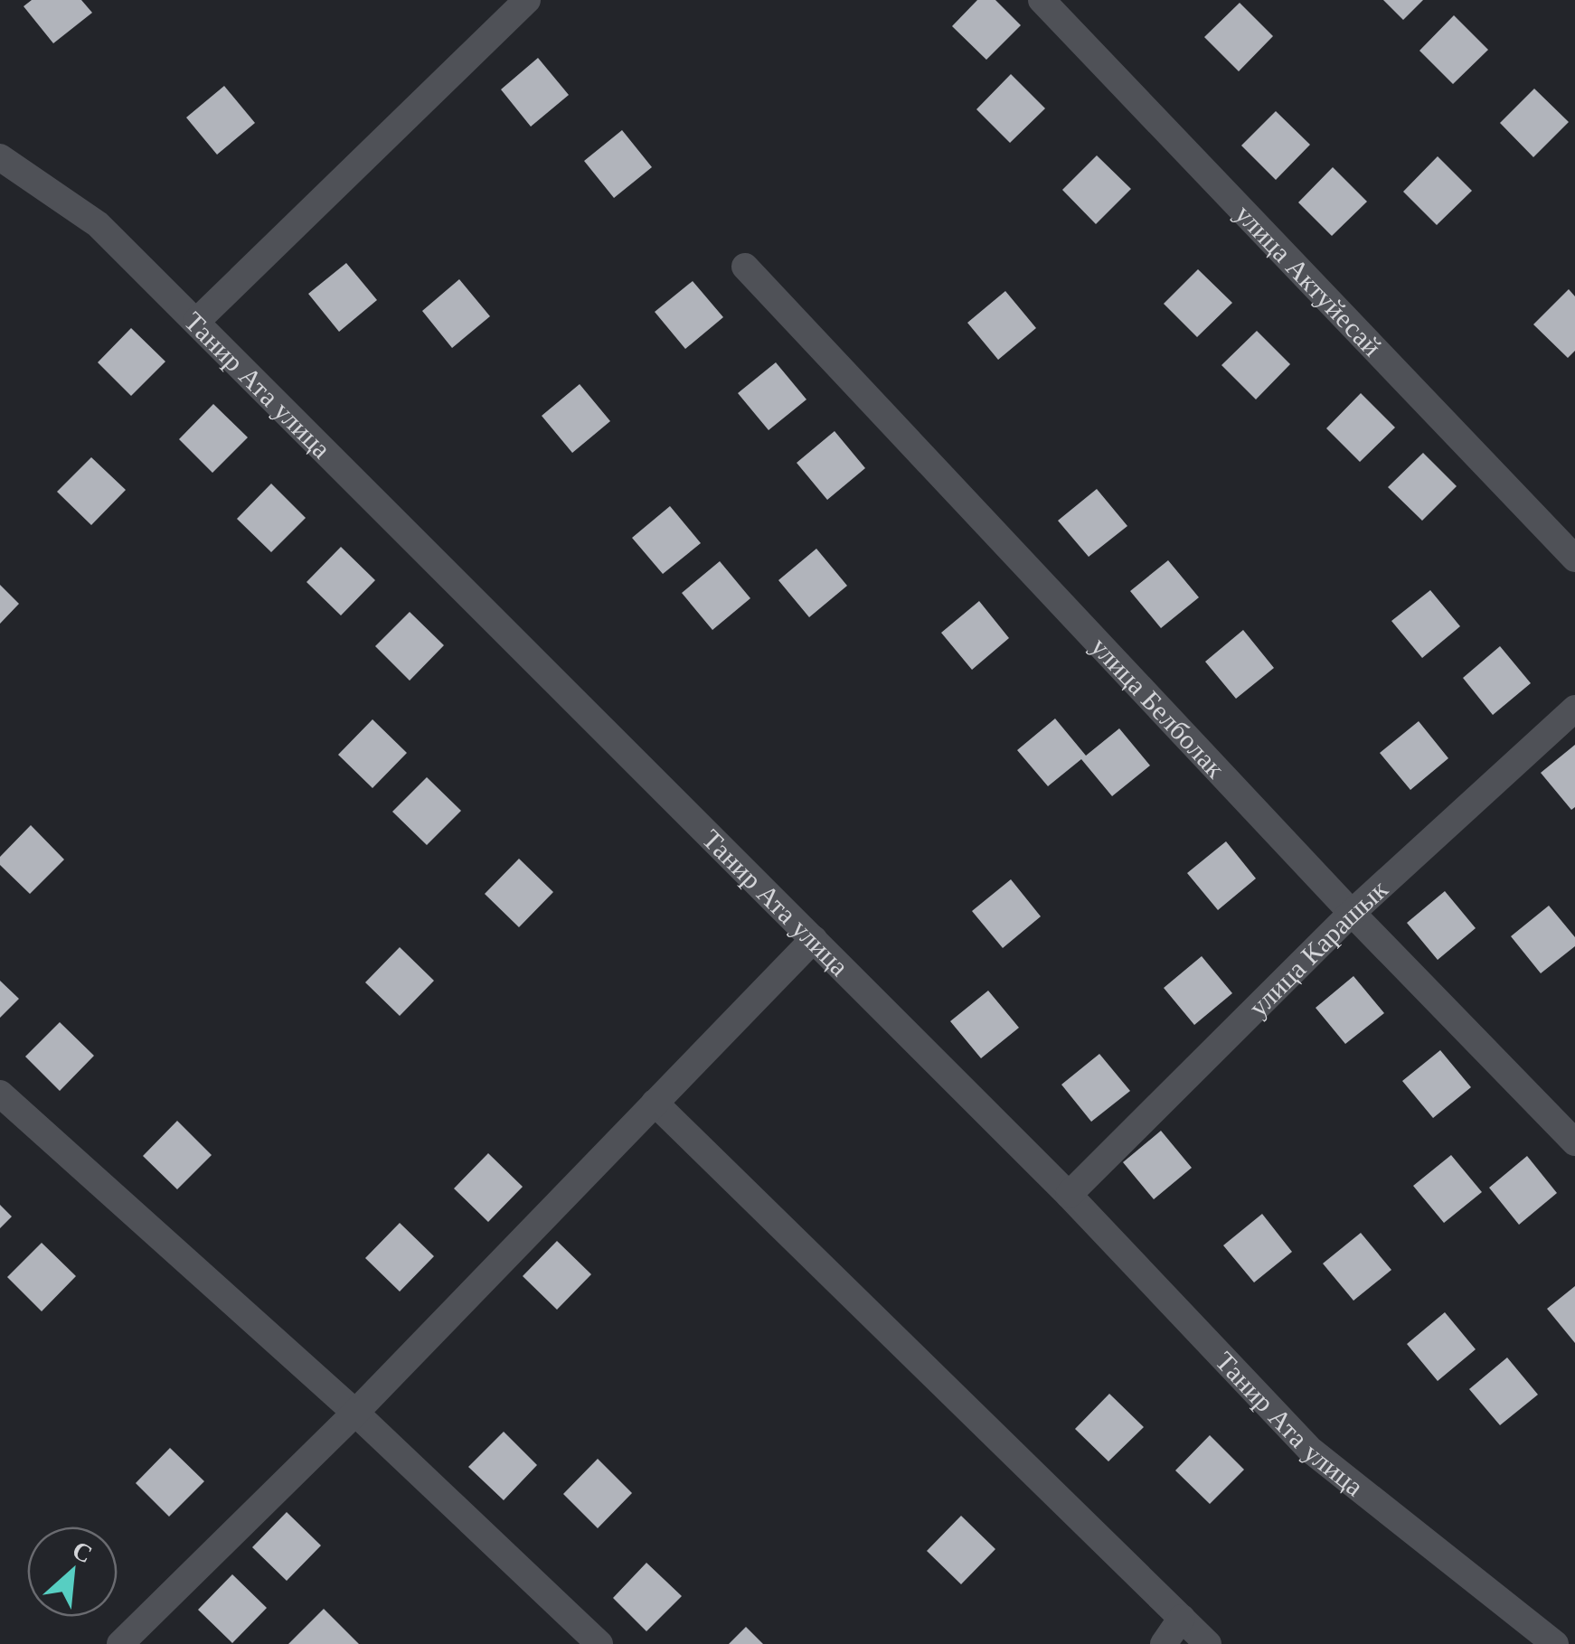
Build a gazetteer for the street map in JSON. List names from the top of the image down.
{
  "streets": {
    "street": [
      "улица Актуйесай",
      "Танир Ата улица",
      "улица Белболак",
      "улица Карашык"
    ]
  },
  "crossings": [
    ["Танир Ата улица", "улица Карашык"],
    ["улица Белболак", "улица Карашык"]
  ],
  "north": "top right"
}
